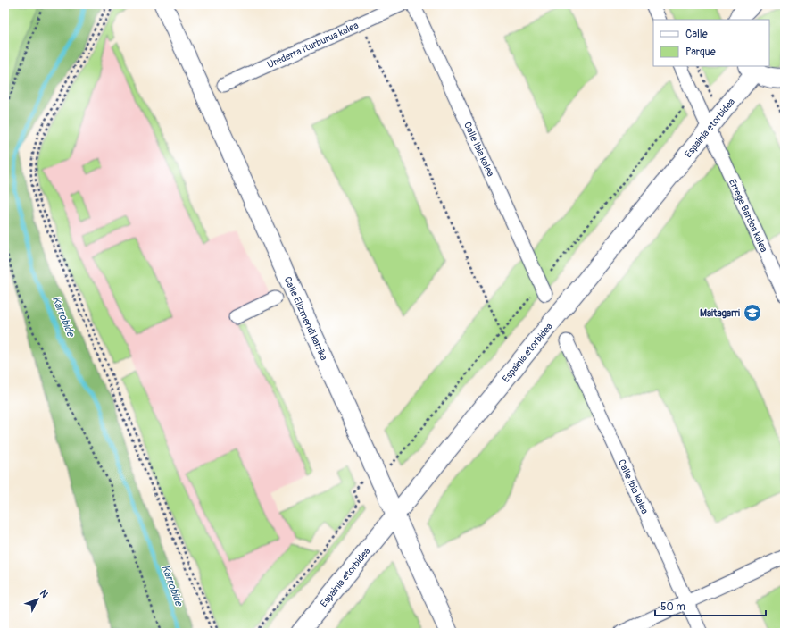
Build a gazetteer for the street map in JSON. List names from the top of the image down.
{
  "streets": {
    "street": [
      "Urederra Iturburua kalea",
      "Espainia etorbidea",
      "Calle Ibia kalea",
      "Errege Bardea kalea",
      "Calle Elizmendi karrika"
    ]
  },
  "crossings": [
    ["Espainia etorbidea", "Calle Elizmendi karrika"]
  ],
  "water": ["Karrobide"],
  "places": {
    "school or university": ["Maitagarri"]
  },
  "legend": ["Calle", "Parque"],
  "scale_bar": "50 m",
  "north": "top right"
}
